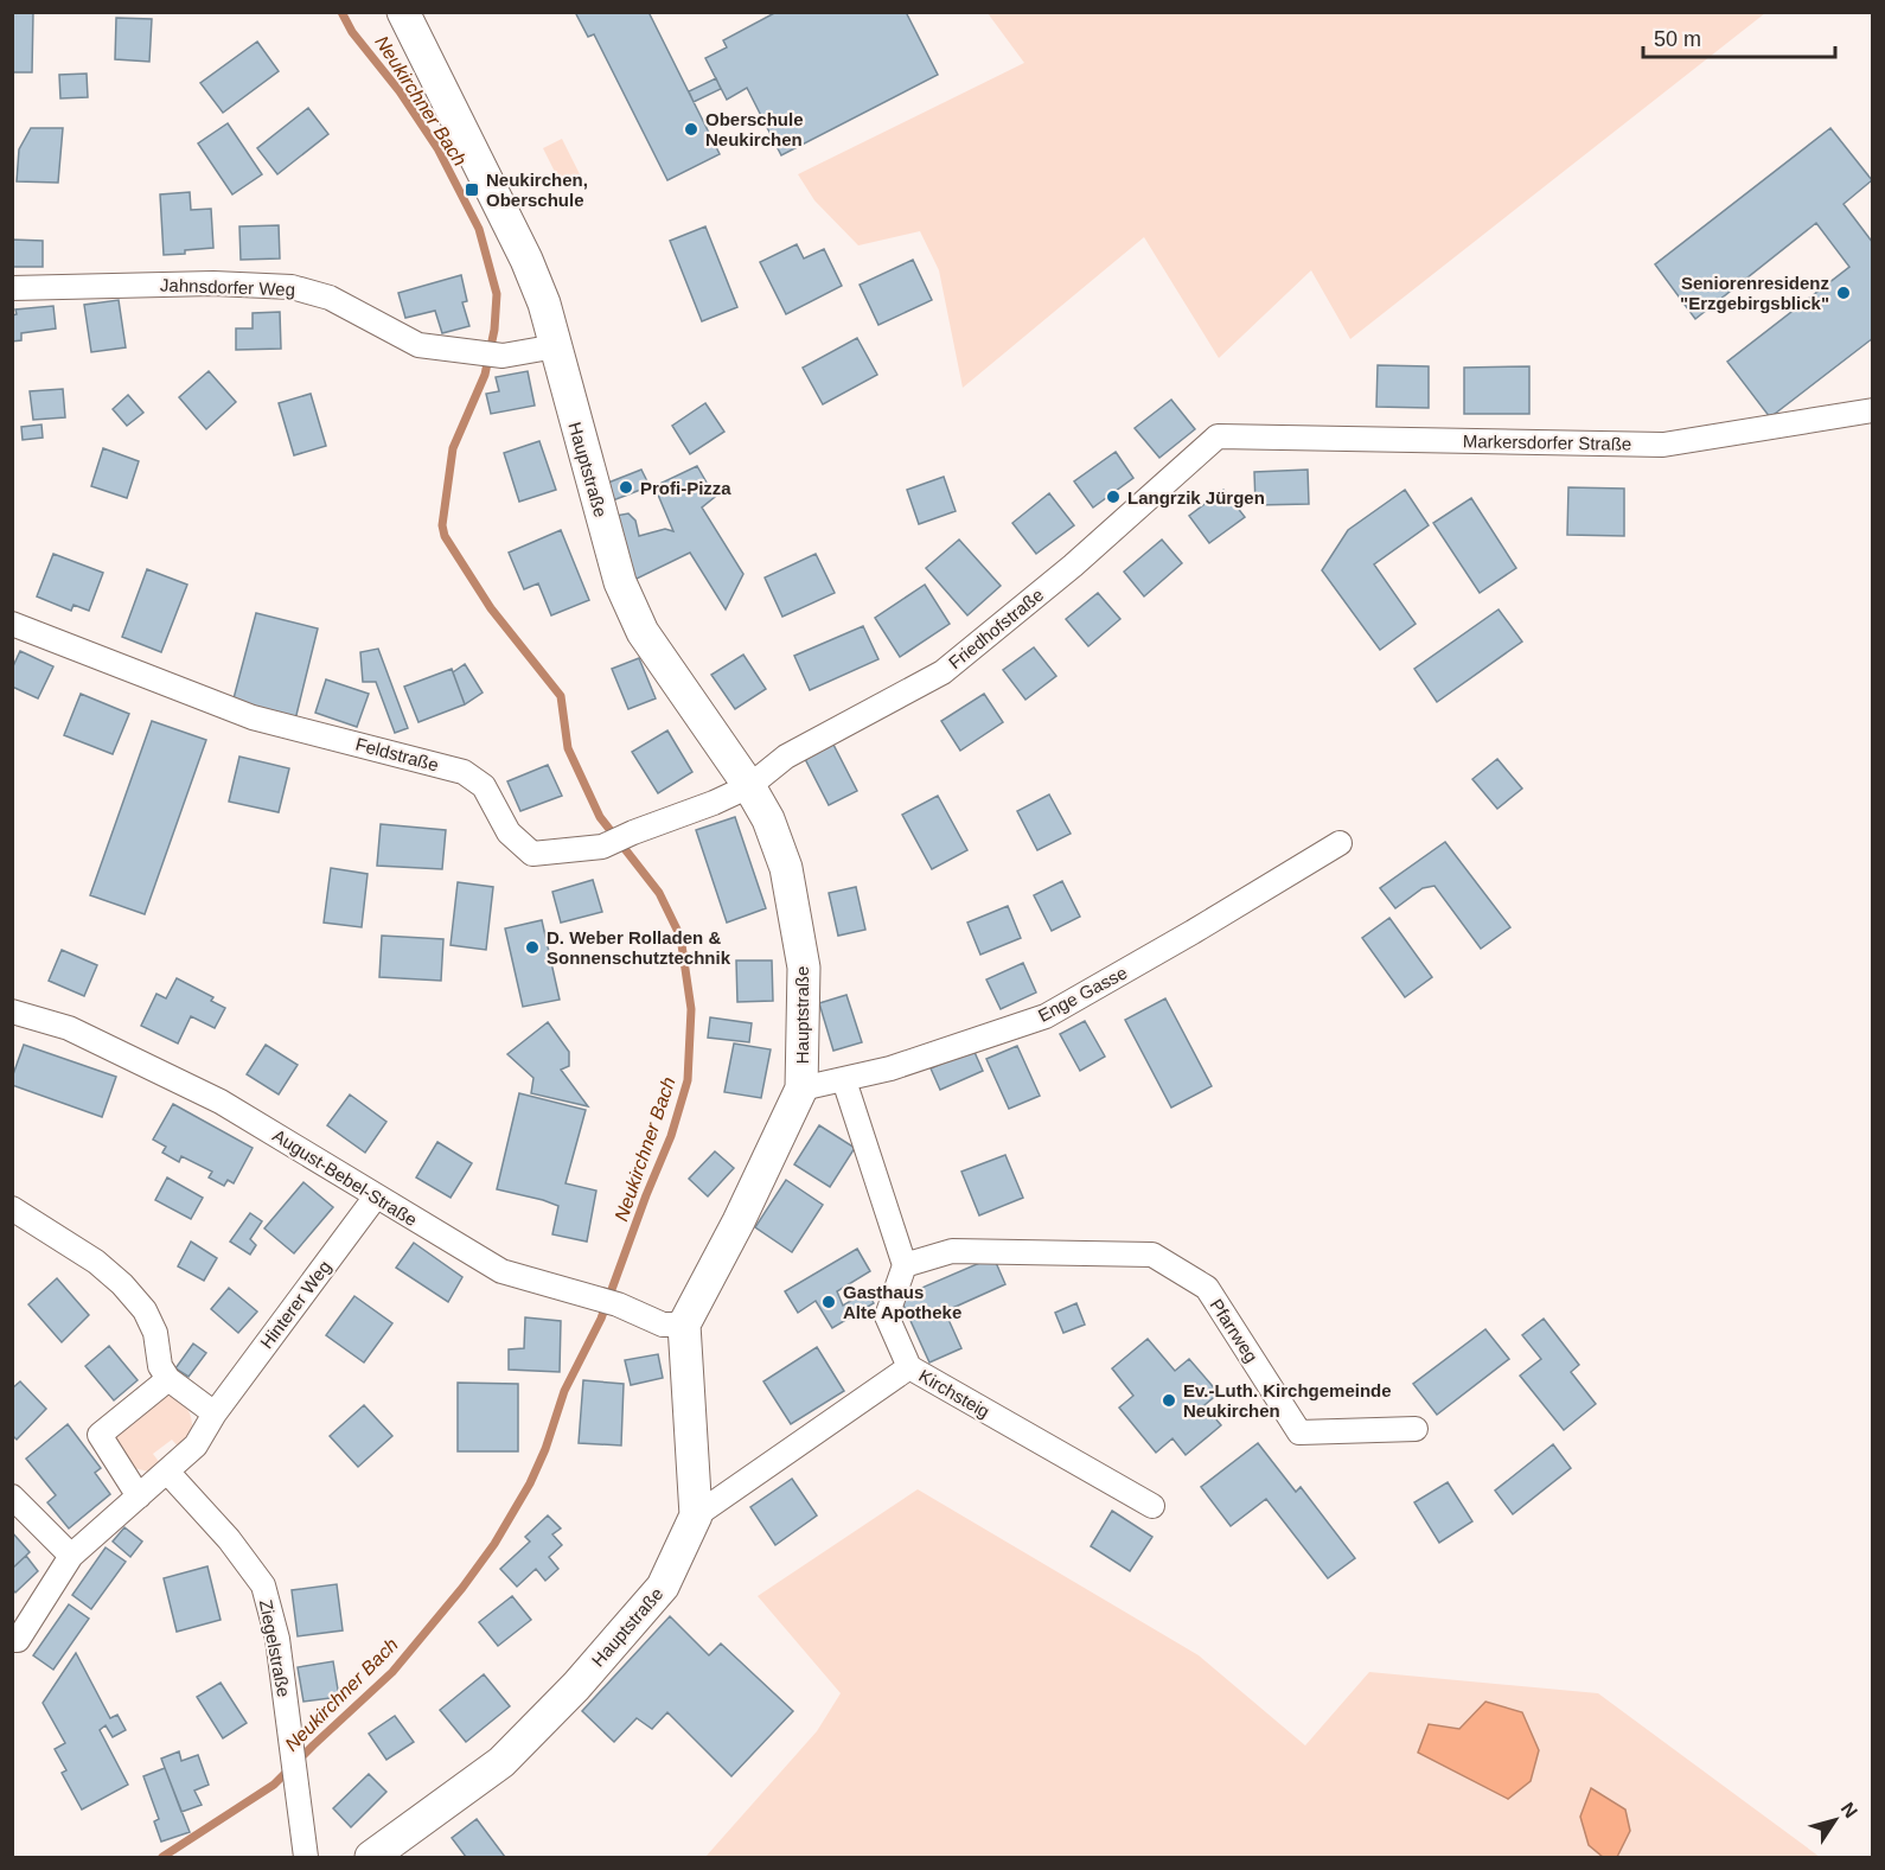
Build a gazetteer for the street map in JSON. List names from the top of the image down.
{
  "streets": {
    "main road": ["Hauptstraße"],
    "street": [
      "Jahnsdorfer Weg",
      "Markersdorfer Straße",
      "Friedhofstraße",
      "Feldstraße",
      "Enge Gasse",
      "August-Bebel-Straße",
      "Hinterer Weg",
      "Pfarrweg",
      "Kirchsteig",
      "Ziegelstraße"
    ]
  },
  "crossings": [
    ["Jahnsdorfer Weg", "Hauptstraße"],
    ["Markersdorfer Straße", "Friedhofstraße"],
    ["Hauptstraße", "Friedhofstraße"],
    ["Hauptstraße", "Feldstraße"],
    ["Hauptstraße", "Enge Gasse"],
    ["Hauptstraße", "August-Bebel-Straße"],
    ["Hauptstraße", "Kirchsteig"],
    ["Friedhofstraße", "Feldstraße"],
    ["August-Bebel-Straße", "Hinterer Weg"],
    ["Hinterer Weg", "Ziegelstraße"]
  ],
  "water": ["Neukirchner Bach"],
  "places": {
    "other": [
      "Oberschule Neukirchen",
      "Seniorenresidenz \"Erzgebirgsblick\"",
      "Profi-Pizza",
      "Langrzik Jürgen",
      "D. Weber Rolladen & Sonnenschutztechnik",
      "Gasthaus Alte Apotheke",
      "Ev.-Luth. Kirchgemeinde Neukirchen"
    ],
    "transit": ["Neukirchen, Oberschule"]
  },
  "scale_bar": "50 m",
  "north": "top right"
}
